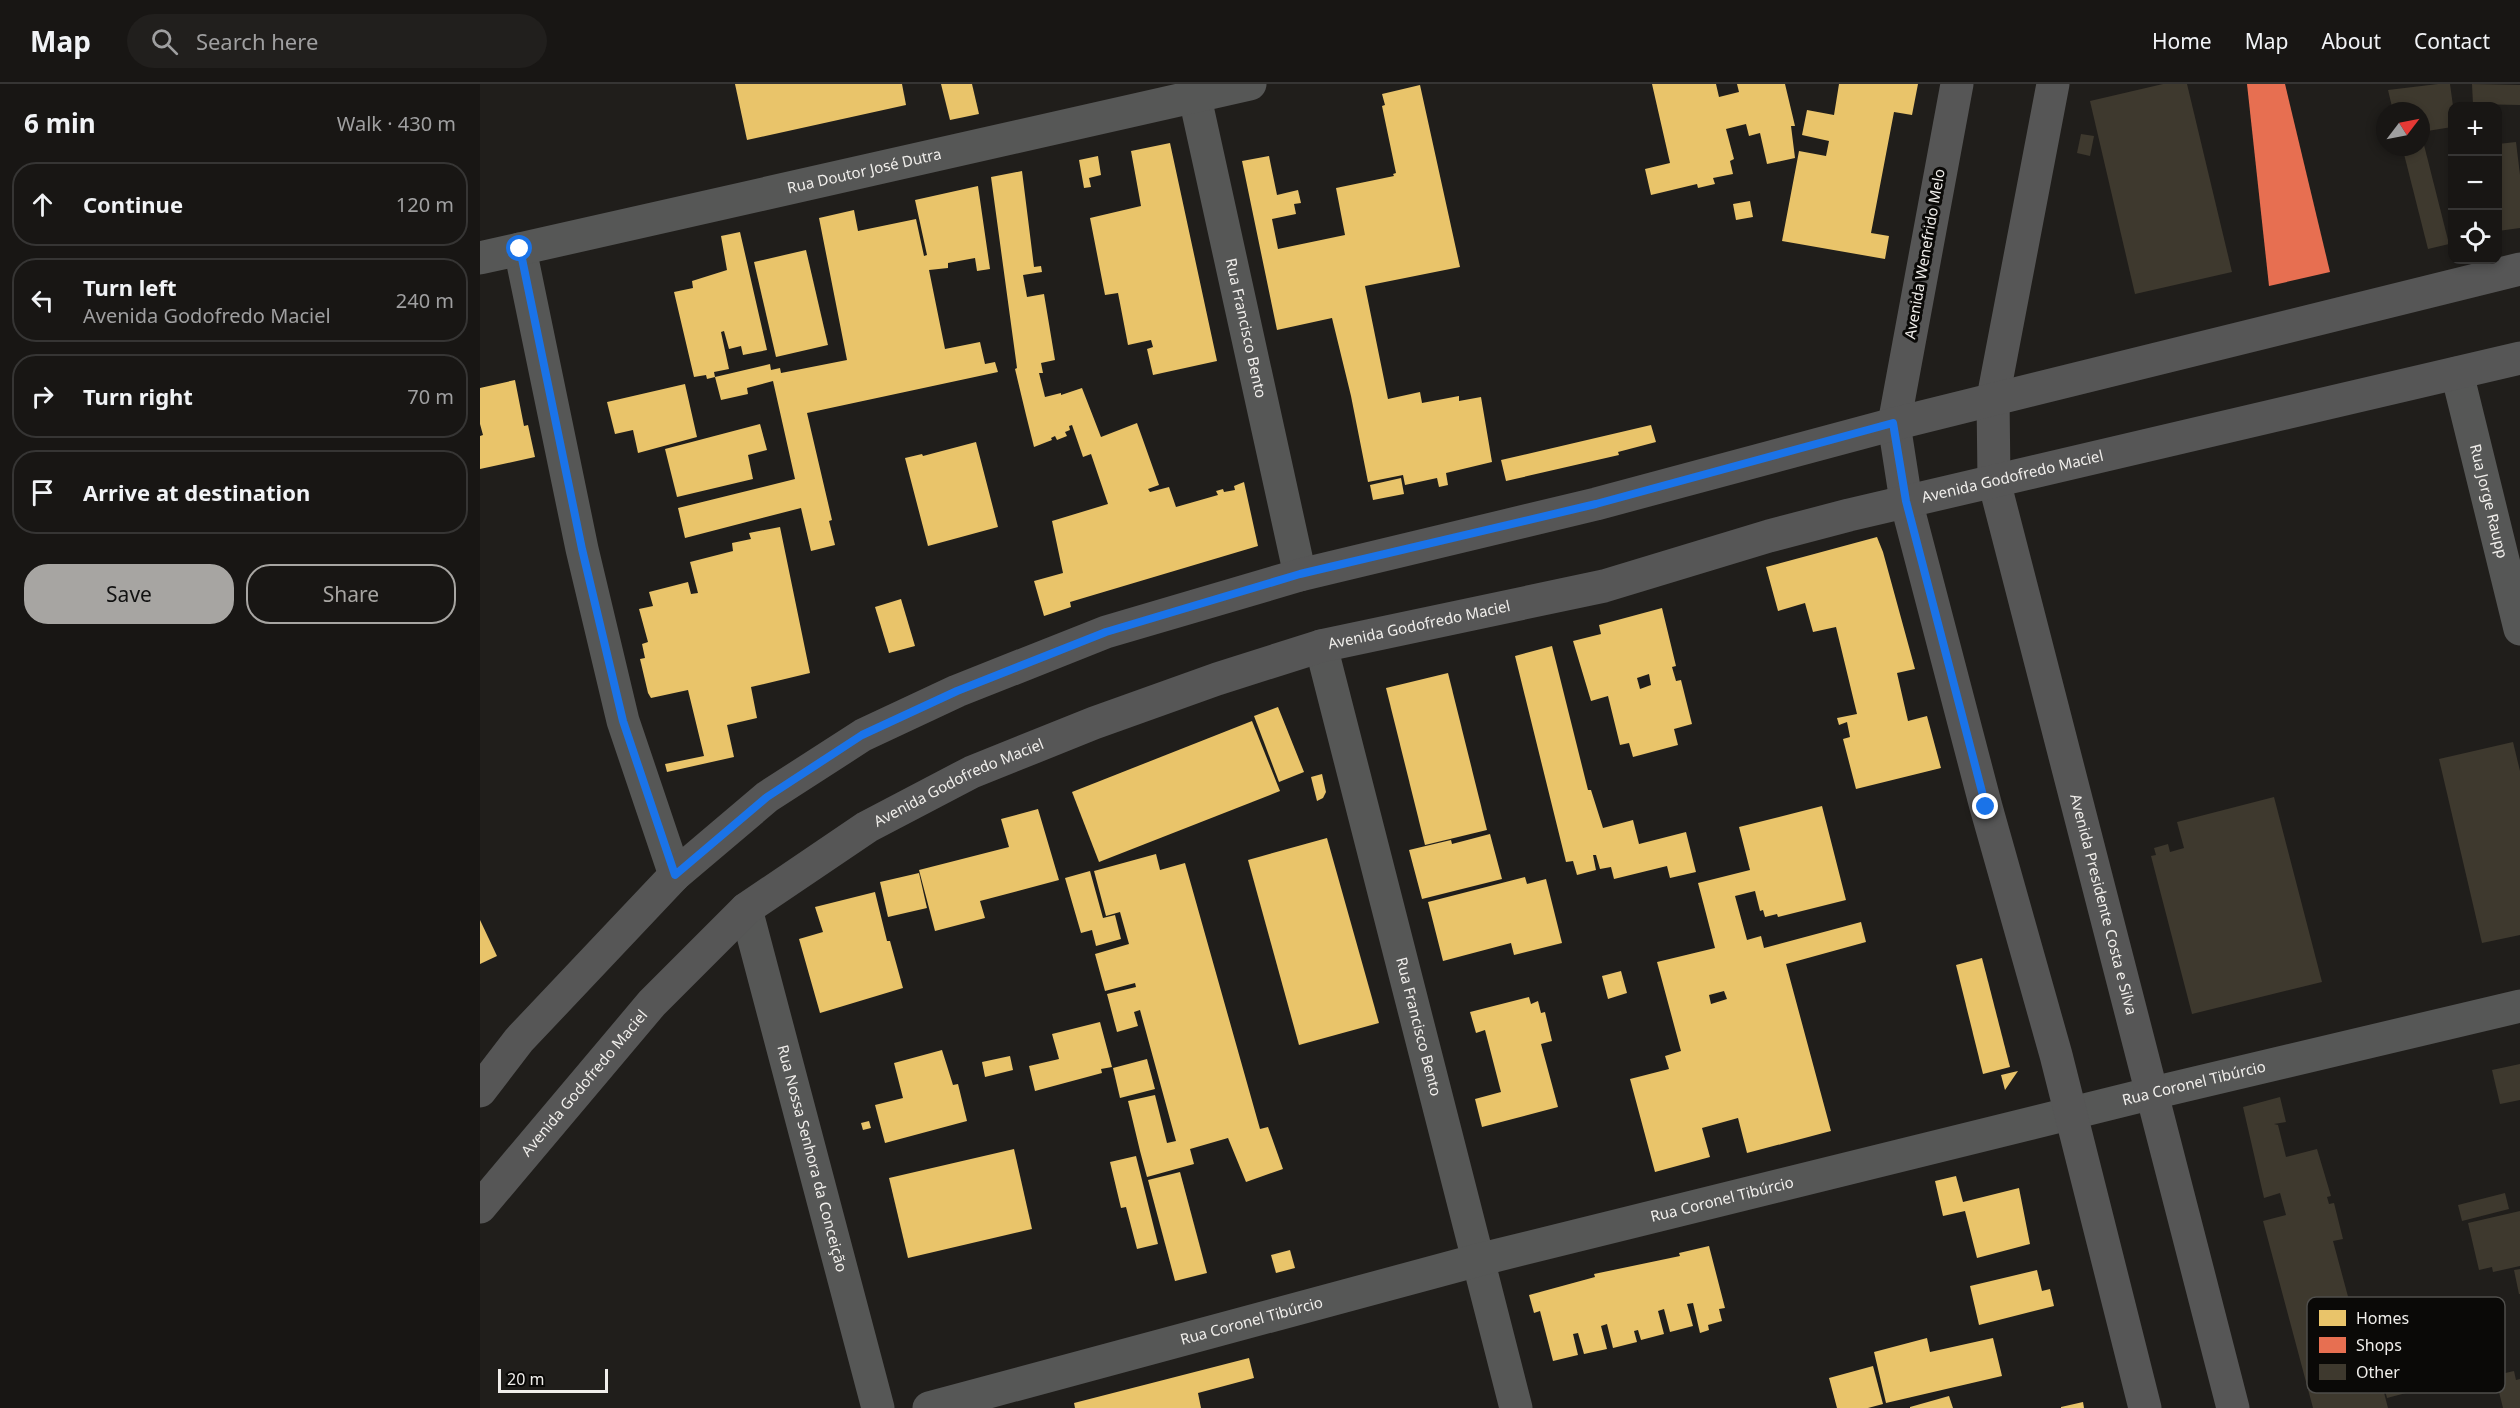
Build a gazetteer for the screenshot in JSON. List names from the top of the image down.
{
  "streets": {
    "main road": ["Avenida Wenefrido Melo", "Avenida Godofredo Maciel", "Avenida Presidente Costa e Silva"],
    "street": [
      "Rua Doutor José Dutra",
      "Rua Francisco Bento",
      "Rua Jorge Raupp",
      "Rua Coronel Tibúrcio",
      "Rua Nossa Senhora da Conceição"
    ]
  },
  "crossings": [
    ["Rua Doutor José Dutra", "Rua Francisco Bento"],
    ["Rua Francisco Bento", "Avenida Godofredo Maciel"],
    ["Rua Francisco Bento", "Rua Coronel Tibúrcio"],
    ["Avenida Godofredo Maciel", "Rua Jorge Raupp"],
    ["Avenida Godofredo Maciel", "Avenida Presidente Costa e Silva"],
    ["Avenida Godofredo Maciel", "Rua Nossa Senhora da Conceição"],
    ["Avenida Presidente Costa e Silva", "Rua Coronel Tibúrcio"]
  ],
  "legend": ["Homes", "Shops", "Other"],
  "scale_bar": "20 m",
  "north": "top right",
  "page": {
    "header": "Map",
    "search": "Search here",
    "nav": [
      "Home",
      "Map",
      "About",
      "Contact"
    ],
    "heading": ["6 min", "Walk · 430 m"],
    "map_buttons": ["+", "−"],
    "list": [
      ["Continue", "120 m"],
      ["Turn left", "Avenida Godofredo Maciel", "240 m"],
      ["Turn right", "70 m"],
      "Arrive at destination"
    ],
    "buttons": ["Save", "Share"],
    "scale": "20 m"
  }
}
